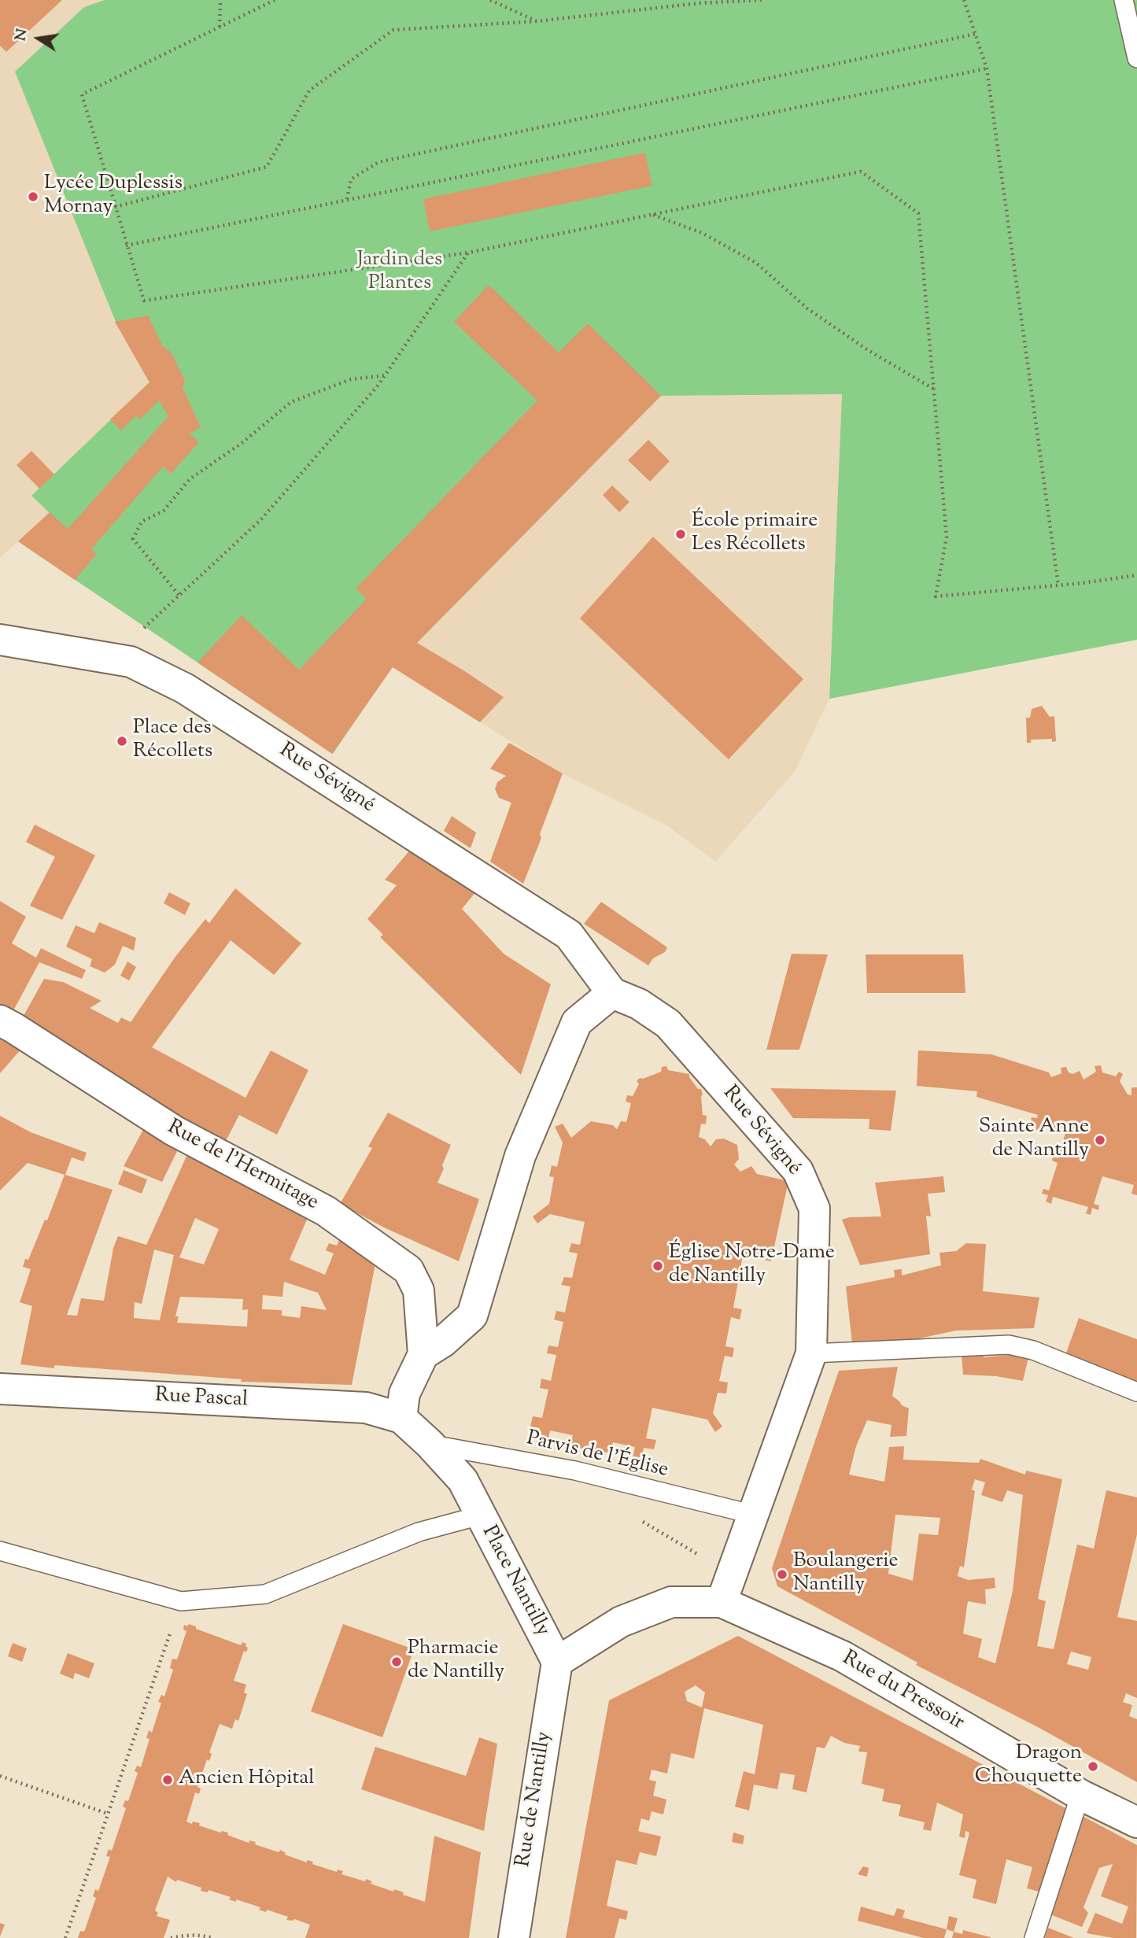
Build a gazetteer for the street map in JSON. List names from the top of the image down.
{
  "streets": {
    "street": [
      "Rue Sévigné",
      "Rue de l'Hermitage",
      "Rue Pascal",
      "Place Nantilly",
      "Rue du Pressoir",
      "Rue de Nantilly"
    ],
    "lane": ["Parvis de l'Église"]
  },
  "crossings": [
    ["Rue Sévigné", "Parvis de l'Église"],
    ["Rue Sévigné", "Place Nantilly"],
    ["Rue Sévigné", "Rue du Pressoir"],
    ["Rue Pascal", "Place Nantilly"],
    ["Parvis de l'Église", "Place Nantilly"],
    ["Place Nantilly", "Rue du Pressoir"],
    ["Place Nantilly", "Rue de Nantilly"]
  ],
  "parks": ["Jardin des Plantes"],
  "places": [
    "Lycée Duplessis Mornay",
    "École primaire Les Récollets",
    "Place des Récollets",
    "Sainte Anne de Nantilly",
    "Église Notre-Dame de Nantilly",
    "Boulangerie Nantilly",
    "Pharmacie de Nantilly",
    "Dragon Chouquette",
    "Ancien Hôpital"
  ],
  "north": "left"
}
